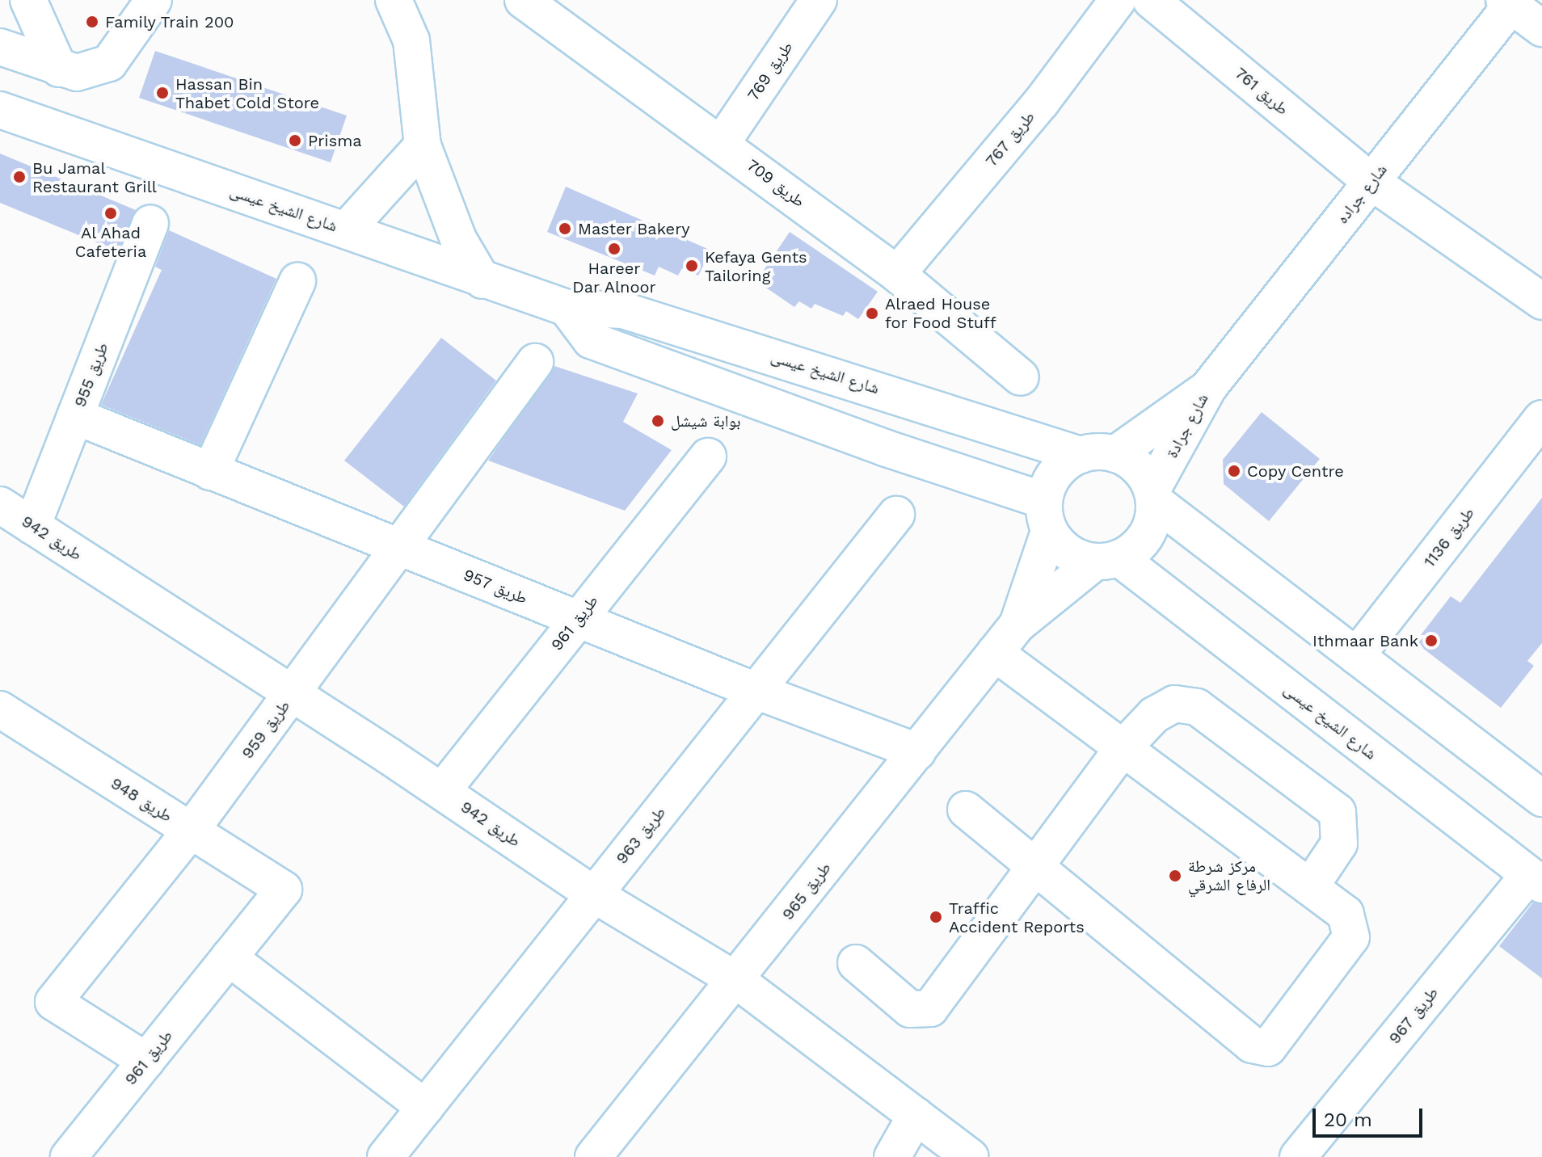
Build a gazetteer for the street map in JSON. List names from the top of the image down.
{
  "streets": {
    "street": [
      "طريق 769",
      "طريق 761",
      "طريق 767",
      "طريق 709",
      "شارع جراده",
      "شارع الشيخ عيسى",
      "طريق 955",
      "شارع جرادة",
      "طريق 1136",
      "طريق 942",
      "طريق 957",
      "طريق 961",
      "طريق 959",
      "طريق 948",
      "طريق 963",
      "طريق 965",
      "طريق 967"
    ]
  },
  "crossings": [
    ["طريق 769", "طريق 709"],
    ["طريق 761", "شارع جراده"],
    ["طريق 767", "طريق 709"],
    ["شارع جراده", "شارع جرادة"],
    ["شارع الشيخ عيسى", "شارع جرادة"],
    ["شارع الشيخ عيسى", "طريق 965"],
    ["شارع الشيخ عيسى", "طريق 967"],
    ["طريق 955", "طريق 942"],
    ["طريق 955", "طريق 957"],
    ["شارع جرادة", "طريق 965"],
    ["طريق 942", "طريق 961"],
    ["طريق 942", "طريق 959"],
    ["طريق 942", "طريق 963"],
    ["طريق 942", "طريق 965"],
    ["طريق 957", "طريق 961"],
    ["طريق 957", "طريق 959"],
    ["طريق 957", "طريق 963"],
    ["طريق 957", "طريق 965"],
    ["طريق 961", "طريق 959"],
    ["طريق 961", "طريق 948"],
    ["طريق 959", "طريق 948"]
  ],
  "places": [
    "Family Train 200",
    "Hassan Bin Thabet Cold Store",
    "Prisma",
    "Bu Jamal Restaurant Grill",
    "Al Ahad Cafeteria",
    "Master Bakery",
    "Hareer Dar Alnoor",
    "Kefaya Gents Tailoring",
    "Alraed House for Food Stuff",
    "بوابة شيشل",
    "Copy Centre",
    "Ithmaar Bank",
    "مركز شرطة الرفاع الشرقي",
    "Traffic Accident Reports"
  ],
  "scale_bar": "20 m"
}
